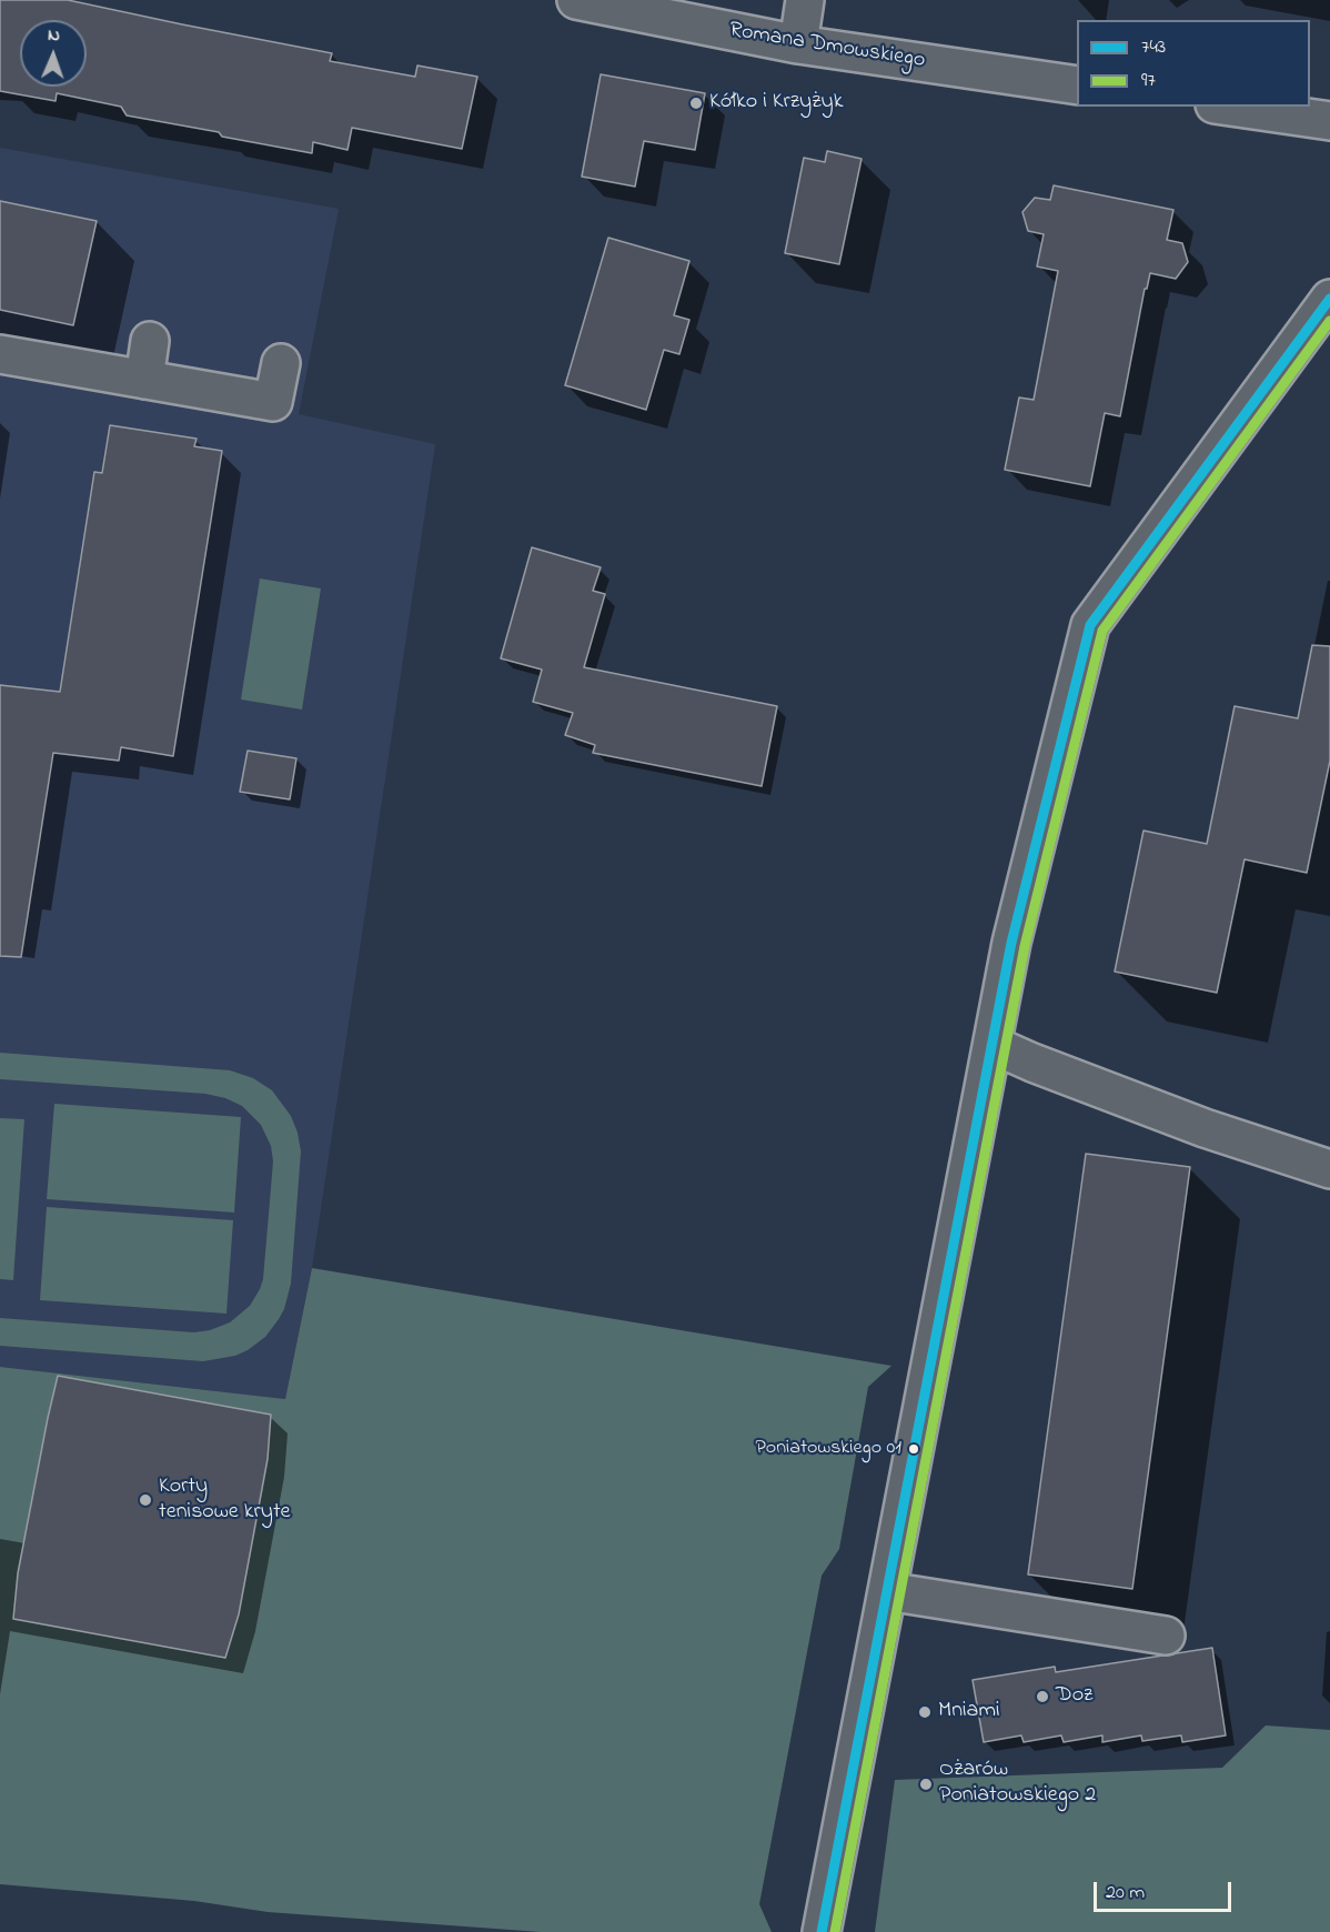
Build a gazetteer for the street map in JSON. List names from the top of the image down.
{
  "streets": {
    "street": ["Romana Dmowskiego"]
  },
  "places": [
    "Kółko i Krzyżyk",
    "Poniatowskiego 01",
    "Korty tenisowe kryte",
    "Doz",
    "Mniami",
    "Ożarów Poniatowskiego 2"
  ],
  "lines": ["transit line 743", "transit line 97"],
  "legend": ["743", "97"],
  "scale_bar": "20 m",
  "north": "top"
}
